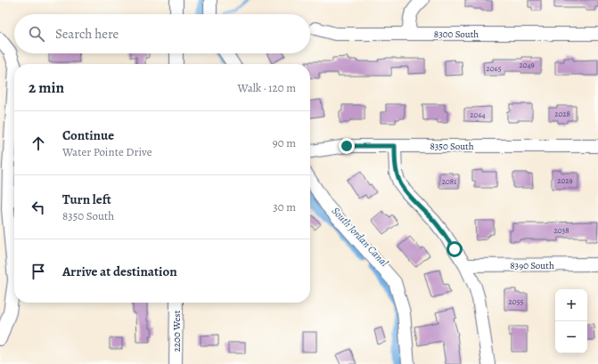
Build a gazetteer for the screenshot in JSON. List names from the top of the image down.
{
  "streets": {
    "street": [
      "8300 South",
      "8350 South",
      "8390 South",
      "2200 West"
    ]
  },
  "water": ["South Jordan Canal"],
  "house_numbers": [
    "2049",
    "2065",
    "2028",
    "2064",
    "2029",
    "2081",
    "2038",
    "2055"
  ],
  "page": {
    "search": "Search here",
    "heading": ["2 min", "Walk · 120 m"],
    "list": [
      ["Continue", "Water Pointe Drive", "90 m"],
      ["Turn left", "8350 South", "30 m"],
      "Arrive at destination"
    ],
    "map_buttons": ["+", "−"]
  }
}
